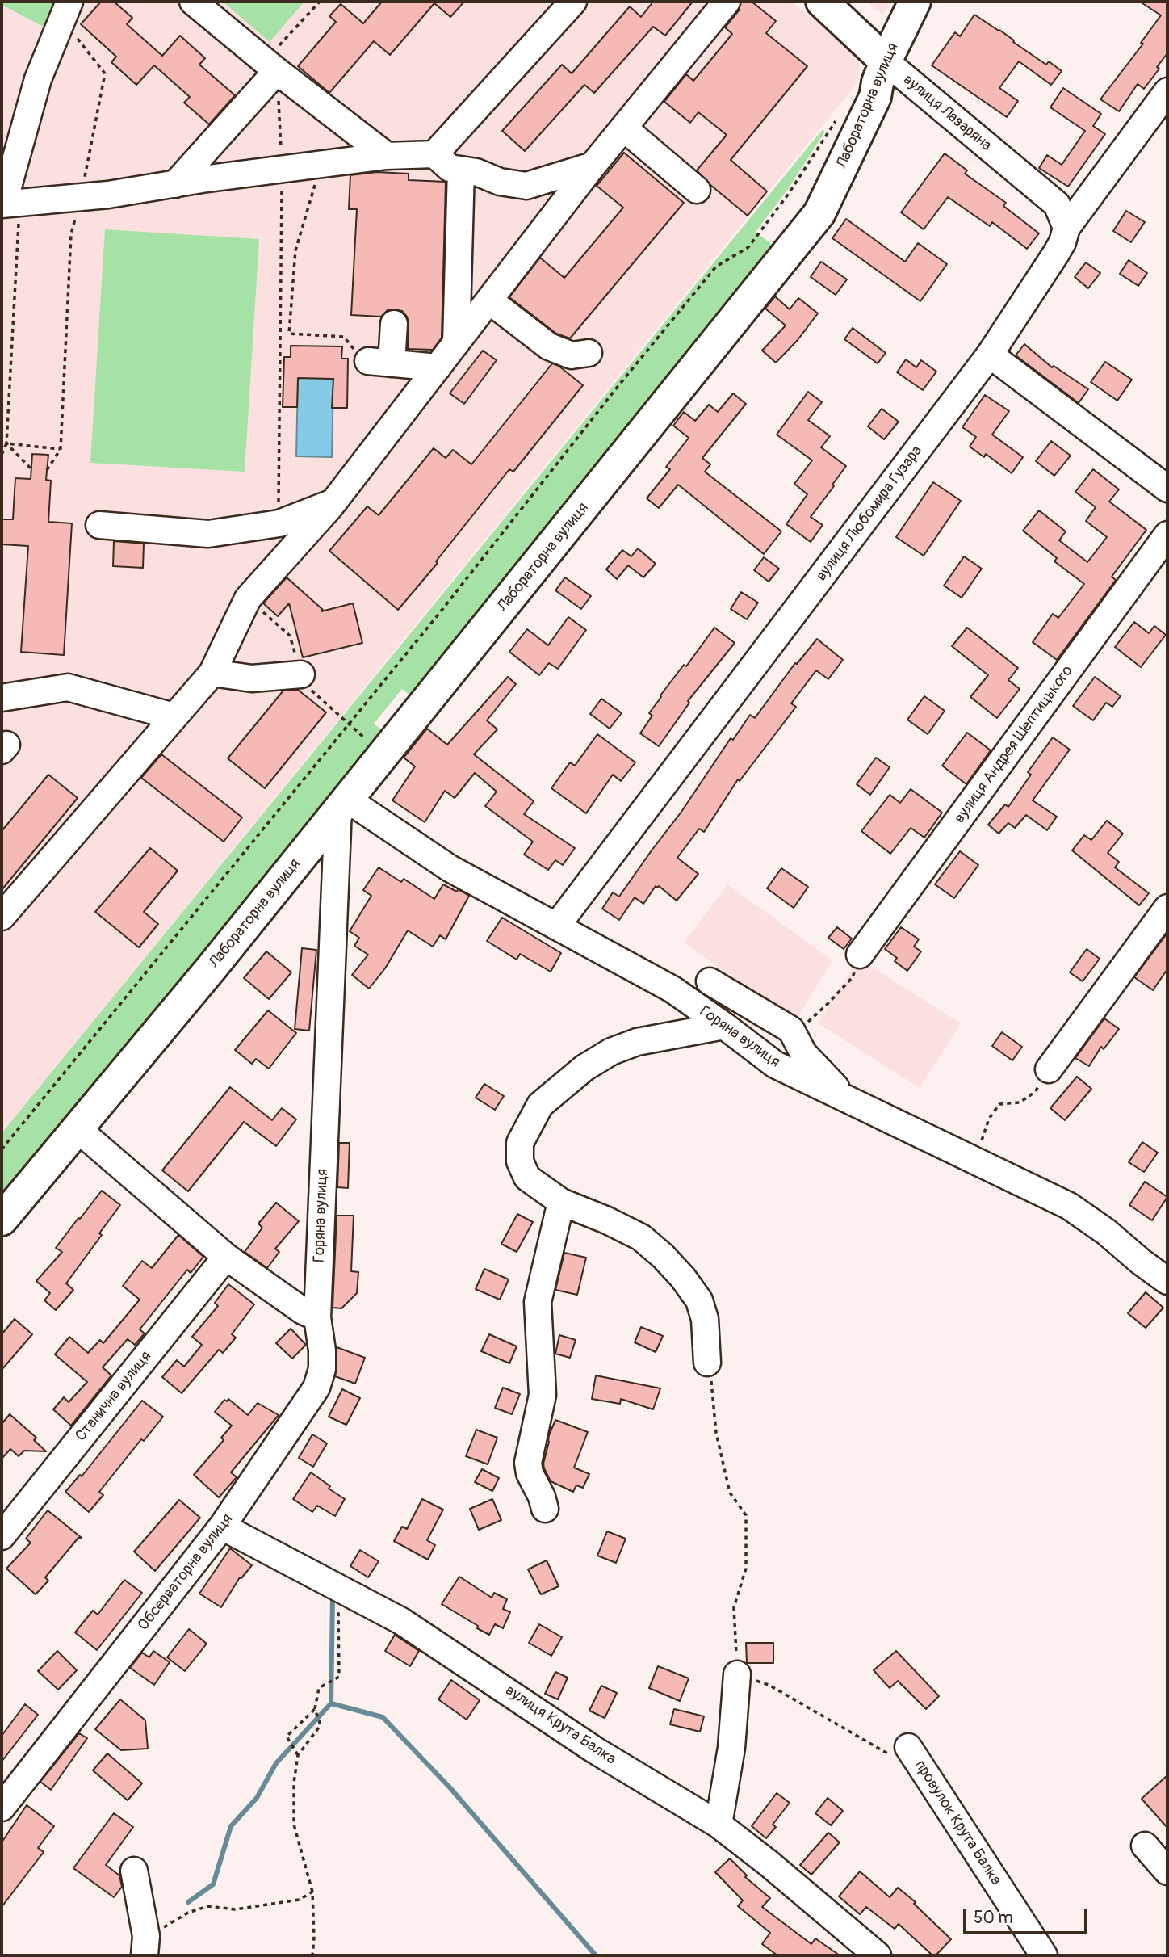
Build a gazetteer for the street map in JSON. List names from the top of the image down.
{
  "streets": {
    "main road": ["Лабораторна вулиця", "вулиця Лазаряна"],
    "street": [
      "вулиця Любомира Гузара",
      "вулиця Андрея Шептицького",
      "Горяна вулиця",
      "Станична вулиця",
      "Обсерваторна вулиця",
      "вулиця Крута Балка",
      "провулок Крута Балка"
    ]
  },
  "crossings": [
    ["Лабораторна вулиця", "вулиця Лазаряна"],
    ["Лабораторна вулиця", "Горяна вулиця"],
    ["вулиця Лазаряна", "вулиця Любомира Гузара"],
    ["вулиця Любомира Гузара", "Горяна вулиця"],
    ["Горяна вулиця", "Обсерваторна вулиця"],
    ["Обсерваторна вулиця", "вулиця Крута Балка"]
  ],
  "scale_bar": "50 m"
}
